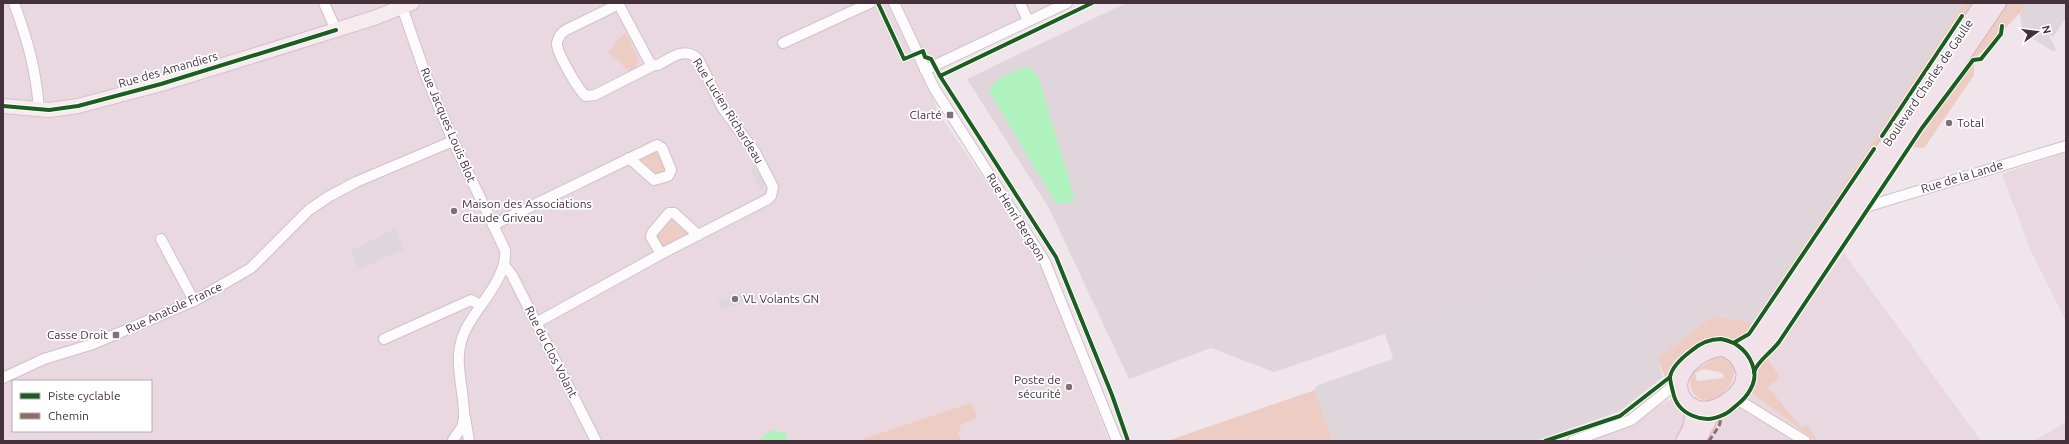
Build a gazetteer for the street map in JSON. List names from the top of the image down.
{
  "streets": {
    "main road": ["Boulevard Charles de Gaulle"],
    "street": [
      "Rue des Amandiers",
      "Rue Lucien Richardeau",
      "Rue Jacques Louis Blot",
      "Rue de la Lande",
      "Rue Henri Bergson",
      "Rue Anatole France",
      "Rue du Clos Volant"
    ]
  },
  "crossings": [
    ["Rue des Amandiers", "Rue Jacques Louis Blot"],
    ["Boulevard Charles de Gaulle", "Rue de la Lande"],
    ["Rue Lucien Richardeau", "Rue du Clos Volant"],
    ["Rue Jacques Louis Blot", "Rue Anatole France"],
    ["Rue Jacques Louis Blot", "Rue du Clos Volant"]
  ],
  "places": {
    "transit": ["Clarté", "Casse Droit"],
    "other": [
      "Total",
      "Maison des Associations Claude Griveau",
      "VL Volants GN",
      "Poste de sécurité"
    ]
  },
  "legend": ["Piste cyclable", "Chemin"],
  "north": "right"
}
